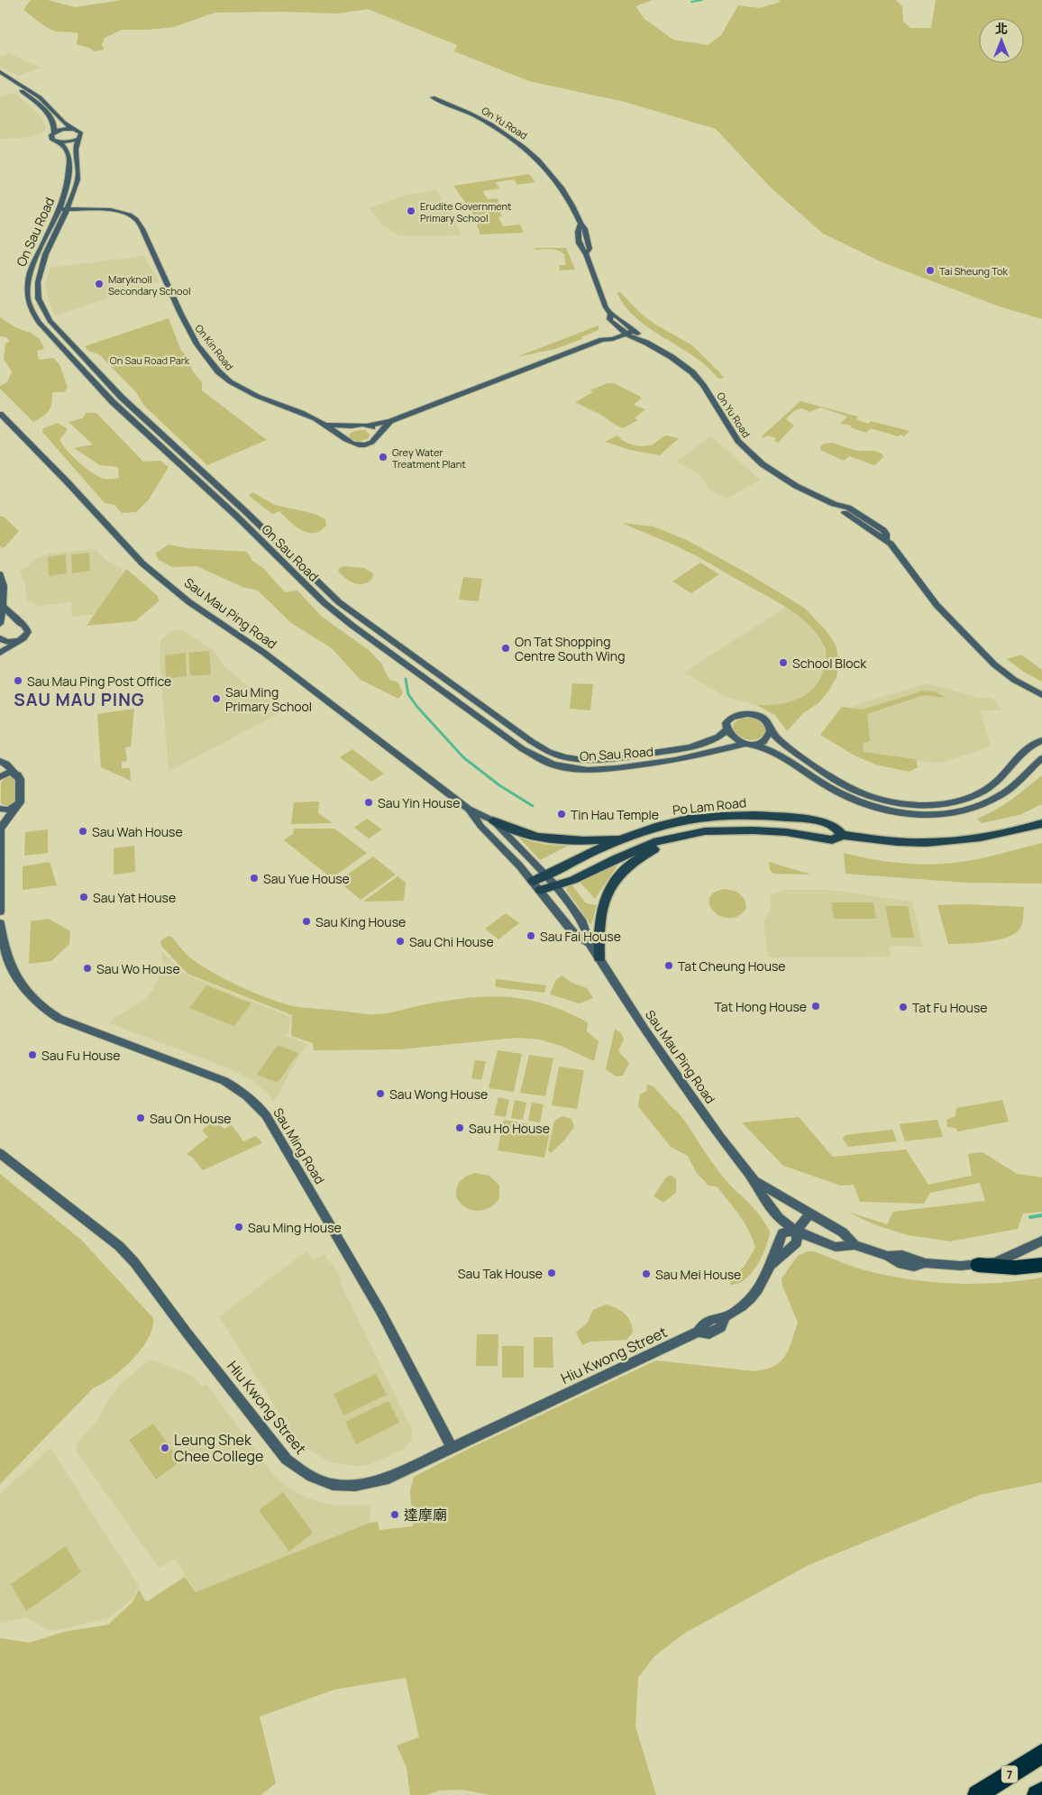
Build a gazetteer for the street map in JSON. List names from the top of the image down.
{
  "streets": {
    "highway": ["7"],
    "main road": [
      "On Yu Road",
      "On Sau Road",
      "On Kin Road",
      "Sau Mau Ping Road",
      "Po Lam Road",
      "Sau Ming Road",
      "Hiu Kwong Street"
    ]
  },
  "crossings": [
    ["On Yu Road", "On Kin Road"],
    ["On Sau Road", "On Kin Road"],
    ["Sau Mau Ping Road", "Po Lam Road"],
    ["Sau Mau Ping Road", "Hiu Kwong Street"],
    ["Sau Ming Road", "Hiu Kwong Street"]
  ],
  "districts": ["SAU MAU PING"],
  "parks": ["On Sau Road Park"],
  "places": [
    "Erudite Government Primary School",
    "Tai Sheung Tok",
    "Maryknoll Secondary School",
    "Grey Water Treatment Plant",
    "On Tat Shopping Centre South Wing",
    "School Block",
    "Sau Mau Ping Post Office",
    "Sau Ming Primary School",
    "Sau Yin House",
    "Tin Hau Temple",
    "Sau Wah House",
    "Sau Yue House",
    "Sau Yat House",
    "Sau King House",
    "Sau Fai House",
    "Sau Chi House",
    "Tat Cheung House",
    "Sau Wo House",
    "Tat Hong House",
    "Tat Fu House",
    "Sau Fu House",
    "Sau Wong House",
    "Sau On House",
    "Sau Ho House",
    "Sau Ming House",
    "Sau Tak House",
    "Sau Mei House",
    "Leung Shek Chee College",
    "達摩廟"
  ],
  "north": "top"
}
